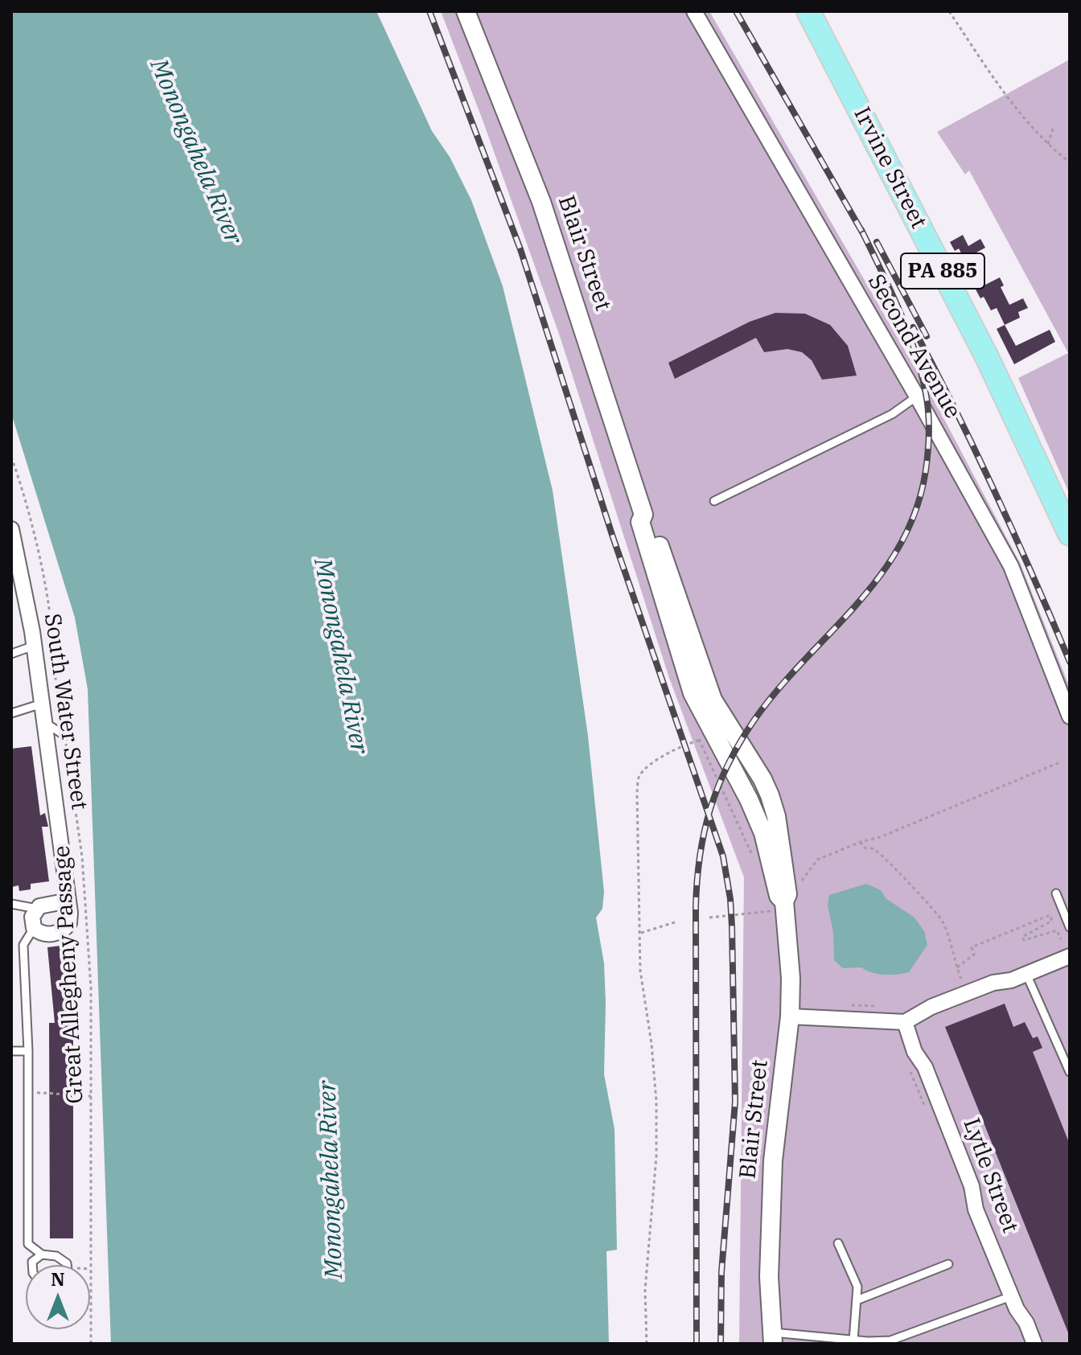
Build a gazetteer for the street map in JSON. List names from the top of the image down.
{
  "streets": {
    "main road": ["Irvine Street", "PA 885"],
    "street": [
      "Blair Street",
      "Second Avenue",
      "South Water Street",
      "Lytle Street"
    ],
    "path": ["Great Allegheny Passage"]
  },
  "water": ["Monongahela River"],
  "north": "top"
}
